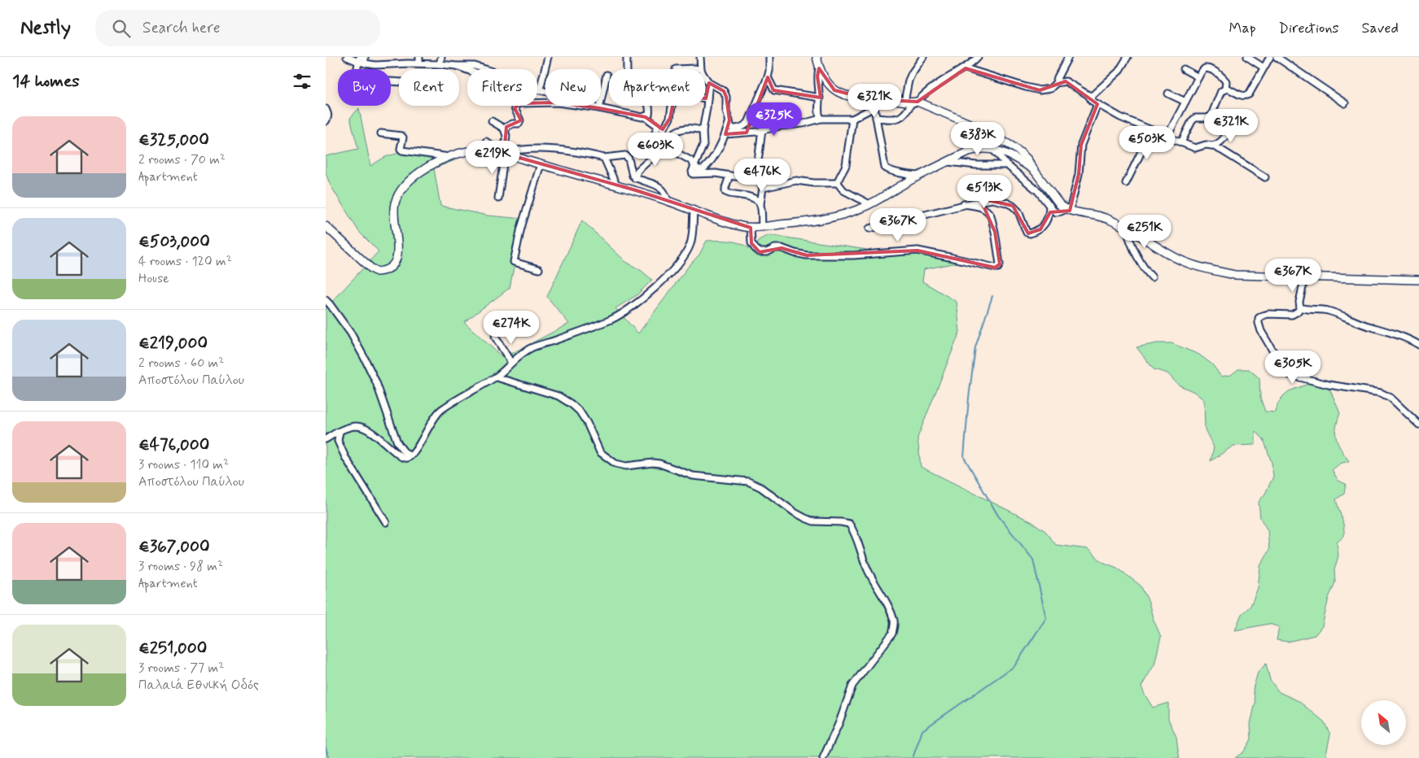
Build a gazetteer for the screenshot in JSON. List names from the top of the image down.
{
  "north": "top left",
  "page": {
    "header": "Nestly",
    "search": "Search here",
    "nav": ["Map", "Directions", "Saved"],
    "heading": "14 homes",
    "chip": [
      "Buy",
      "Rent",
      "Filters",
      "New",
      "Apartment"
    ],
    "price": [
      "€321K",
      "€325K",
      "€321K",
      "€383K",
      "€503K",
      "€603K",
      "€219K",
      "€476K",
      "€513K",
      "€367K",
      "€251K",
      "€367K",
      "€274K",
      "€305K"
    ],
    "list": [
      {
        "name": "€325,000",
        "note": "2 rooms · 70 m² · Apartment"
      },
      {
        "name": "€503,000",
        "note": "4 rooms · 120 m² · House"
      },
      {
        "name": "€219,000",
        "note": "2 rooms · 60 m² · Αποστόλου Παύλου"
      },
      {
        "name": "€476,000",
        "note": "3 rooms · 110 m² · Αποστόλου Παύλου"
      },
      {
        "name": "€367,000",
        "note": "3 rooms · 98 m² · Apartment"
      },
      {
        "name": "€251,000",
        "note": "3 rooms · 77 m² · Παλαιά Εθνική Οδός"
      }
    ]
  }
}
